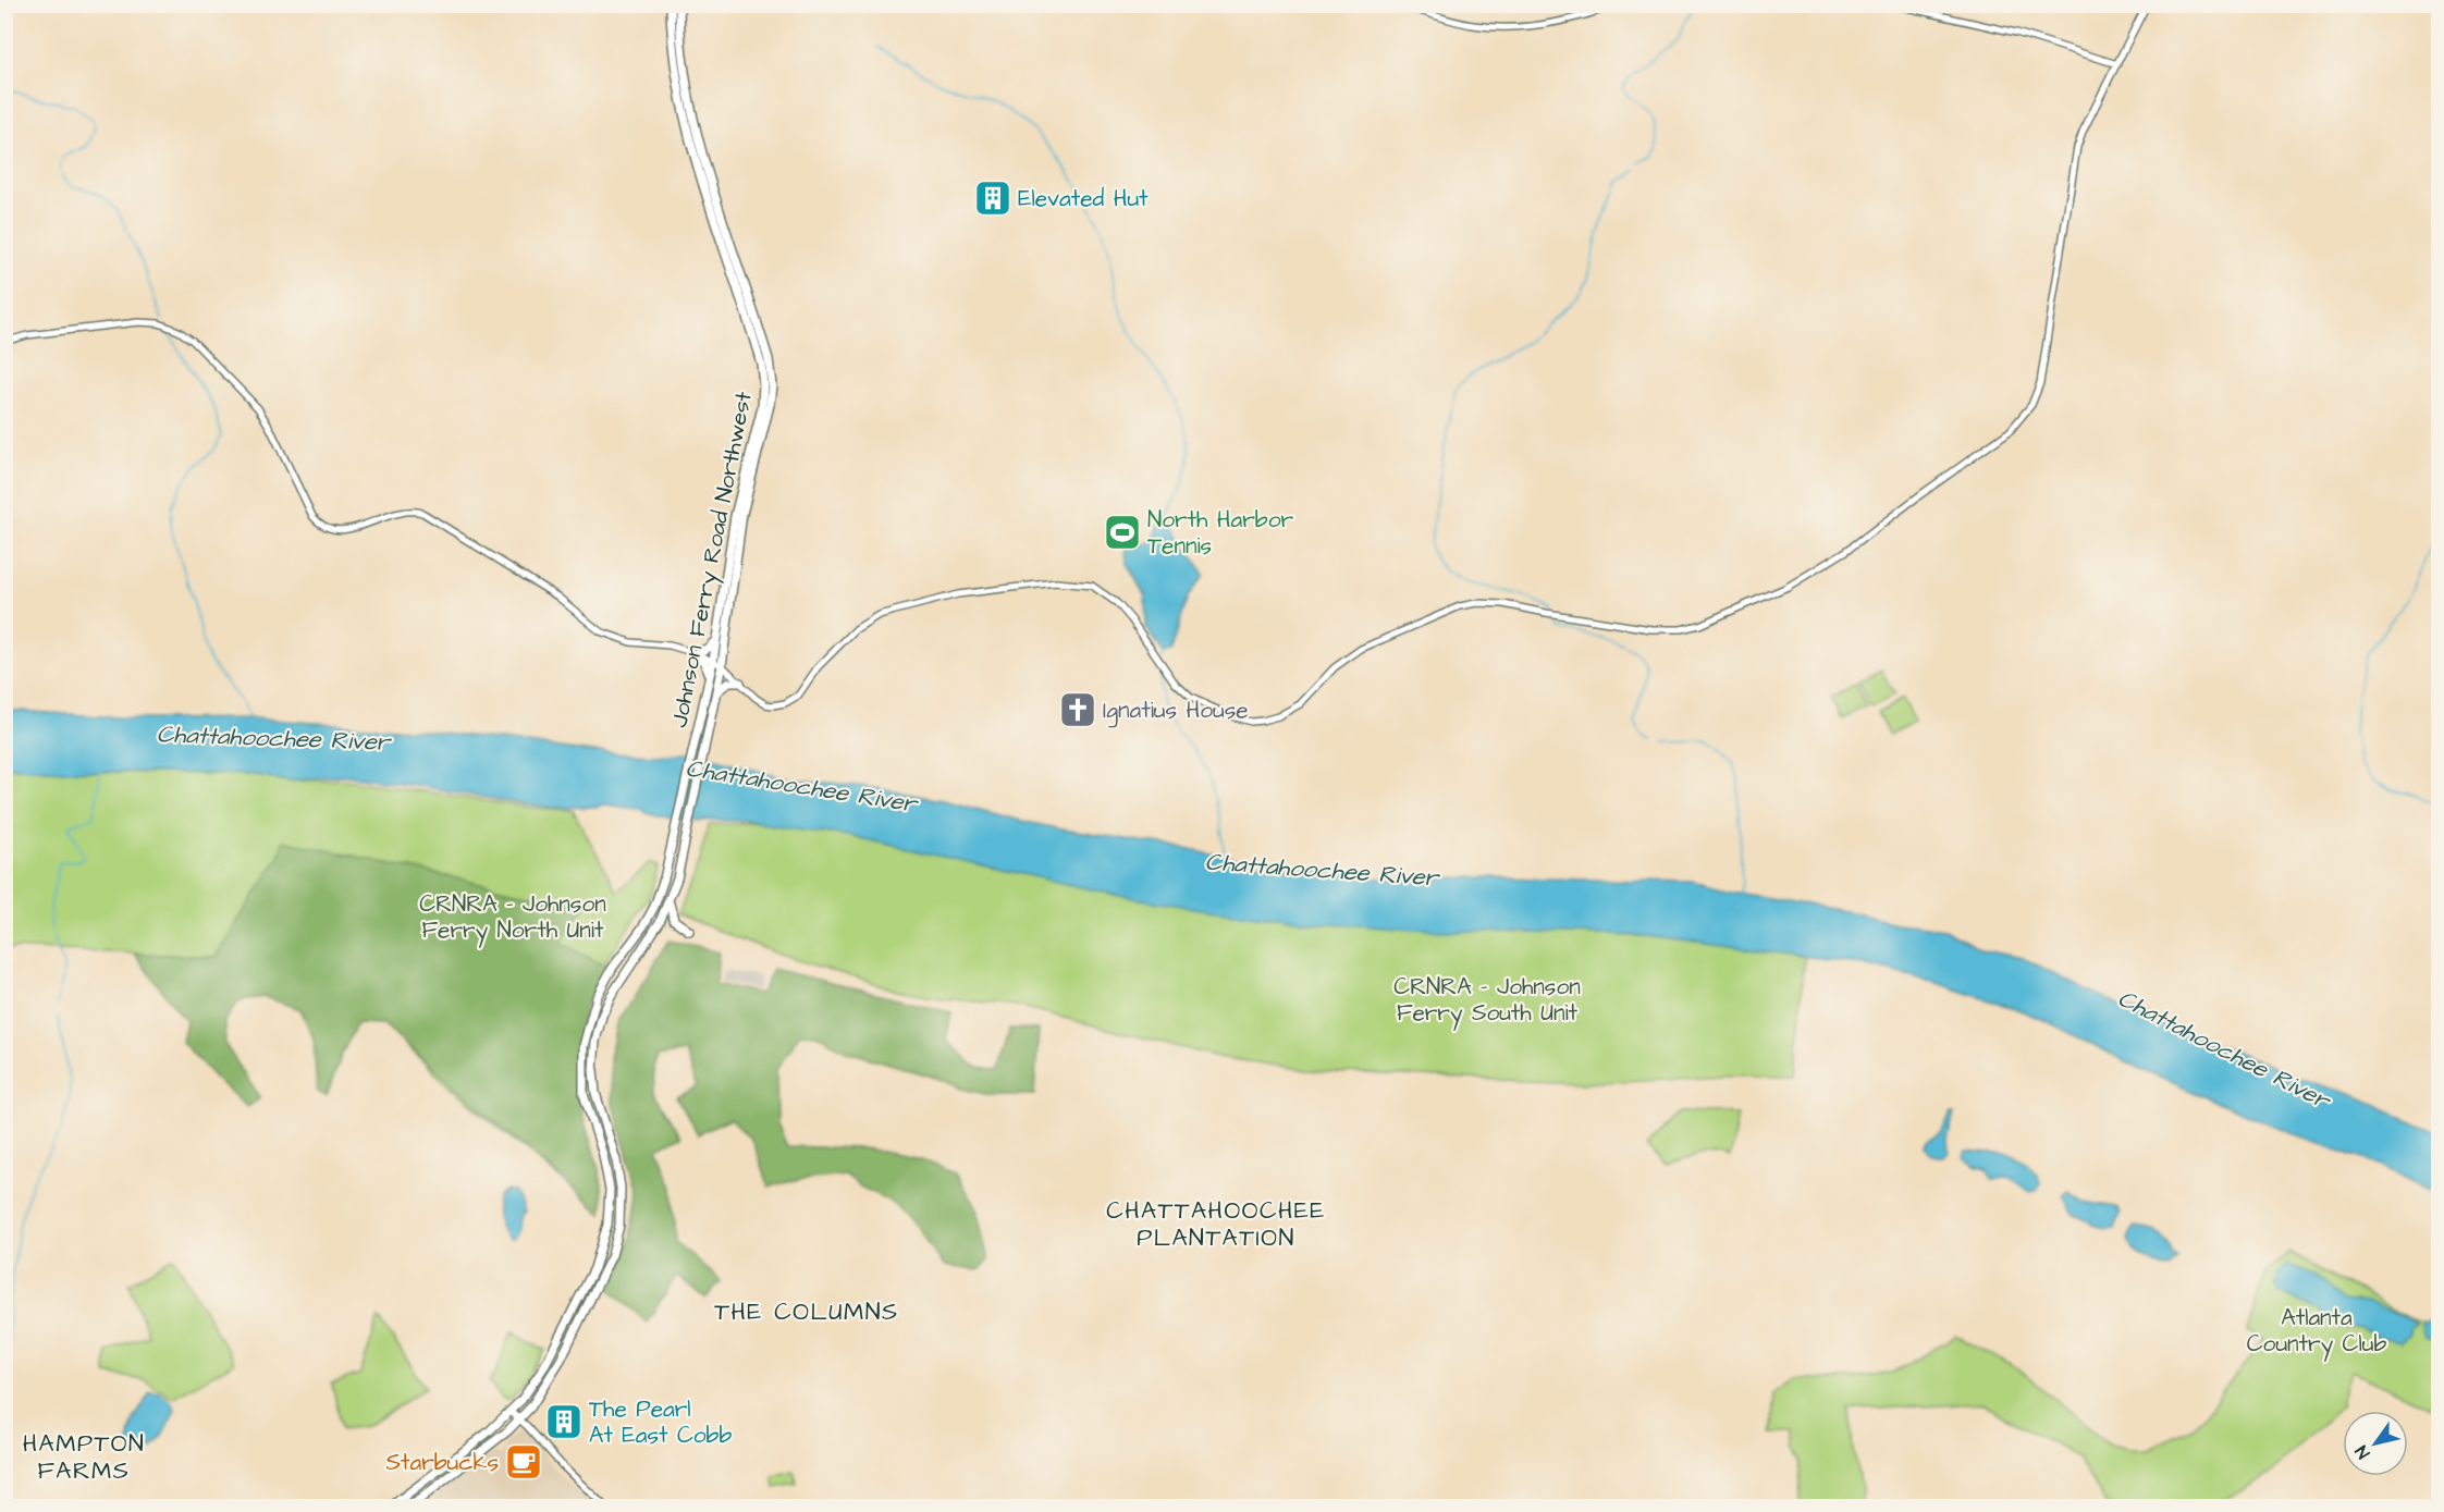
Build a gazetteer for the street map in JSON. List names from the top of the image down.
{
  "streets": {
    "main road": ["Johnson Ferry Road Northwest"]
  },
  "districts": ["CHATTAHOOCHEE PLANTATION", "THE COLUMNS", "HAMPTON FARMS"],
  "water": ["Chattahoochee River"],
  "parks": ["CRNRA - Johnson Ferry North Unit", "CRNRA - Johnson Ferry South Unit", "Atlanta Country Club"],
  "places": {
    "building": ["Elevated Hut", "The Pearl At East Cobb"],
    "sports": ["North Harbor Tennis"],
    "church": ["Ignatius House"],
    "cafe": ["Starbucks"]
  },
  "north": "bottom left"
}
